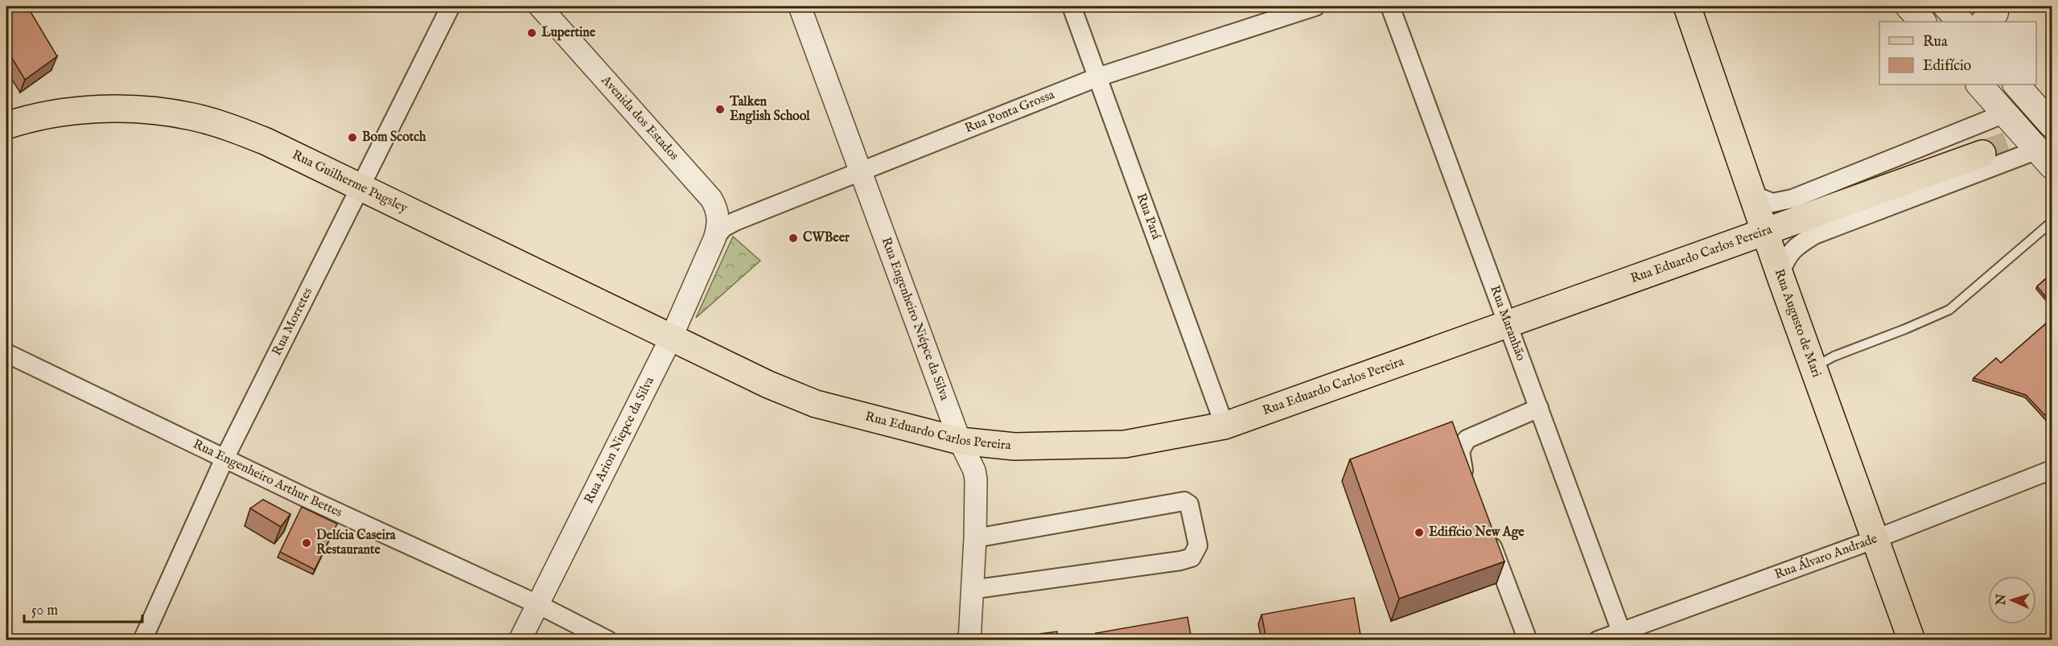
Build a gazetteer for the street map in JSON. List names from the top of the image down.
{
  "streets": {
    "main road": ["Rua Guilherme Pugsley", "Rua Eduardo Carlos Pereira", "Rua Augusto de Mari"],
    "street": [
      "Rua Ponta Grossa",
      "Avenida dos Estados",
      "Rua Pará",
      "Rua Engenheiro Niépce da Silva",
      "Rua Morretes",
      "Rua Maranhão",
      "Rua Arion Niepce da Silva",
      "Rua Engenheiro Arthur Bettes",
      "Rua Álvaro Andrade"
    ]
  },
  "crossings": [
    ["Rua Ponta Grossa", "Avenida dos Estados"],
    ["Rua Ponta Grossa", "Rua Pará"],
    ["Rua Ponta Grossa", "Rua Engenheiro Niépce da Silva"],
    ["Rua Ponta Grossa", "Rua Arion Niepce da Silva"],
    ["Avenida dos Estados", "Rua Arion Niepce da Silva"],
    ["Rua Guilherme Pugsley", "Rua Eduardo Carlos Pereira"],
    ["Rua Guilherme Pugsley", "Rua Morretes"],
    ["Rua Guilherme Pugsley", "Rua Arion Niepce da Silva"],
    ["Rua Pará", "Rua Eduardo Carlos Pereira"],
    ["Rua Eduardo Carlos Pereira", "Rua Engenheiro Niépce da Silva"],
    ["Rua Eduardo Carlos Pereira", "Rua Maranhão"],
    ["Rua Eduardo Carlos Pereira", "Rua Augusto de Mari"],
    ["Rua Eduardo Carlos Pereira", "Rua Arion Niepce da Silva"],
    ["Rua Morretes", "Rua Engenheiro Arthur Bettes"],
    ["Rua Maranhão", "Rua Álvaro Andrade"],
    ["Rua Augusto de Mari", "Rua Álvaro Andrade"],
    ["Rua Arion Niepce da Silva", "Rua Engenheiro Arthur Bettes"]
  ],
  "places": [
    "Lupertine",
    "Talken English School",
    "Bom Scotch",
    "CWBeer",
    "Edifício New Age",
    "Delícia Caseira Restaurante"
  ],
  "legend": ["Rua", "Edifício"],
  "scale_bar": "50 m",
  "north": "left"
}
